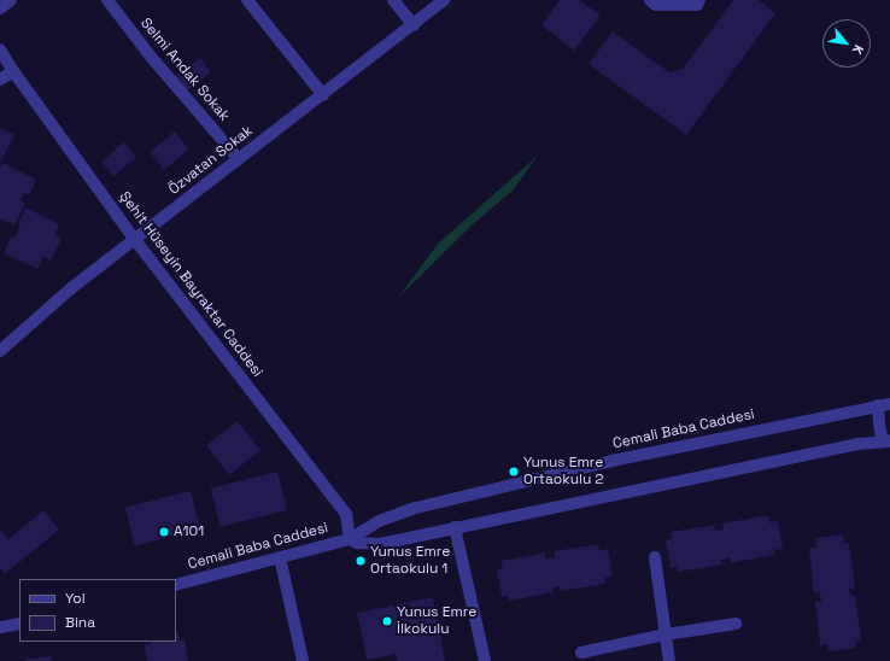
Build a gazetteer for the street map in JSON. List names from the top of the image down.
{
  "streets": {
    "street": [
      "Selmi Andak Sokak",
      "Özvatan Sokak",
      "Şehit Hüseyin Bayraktar Caddesi",
      "Cemali Baba Caddesi"
    ]
  },
  "crossings": [
    ["Selmi Andak Sokak", "Özvatan Sokak"],
    ["Özvatan Sokak", "Şehit Hüseyin Bayraktar Caddesi"],
    ["Şehit Hüseyin Bayraktar Caddesi", "Cemali Baba Caddesi"]
  ],
  "places": [
    "Yunus Emre Ortaokulu 2",
    "A101",
    "Yunus Emre Ortaokulu 1",
    "Yunus Emre İlkokulu"
  ],
  "legend": ["Yol", "Bina"],
  "north": "bottom right"
}
